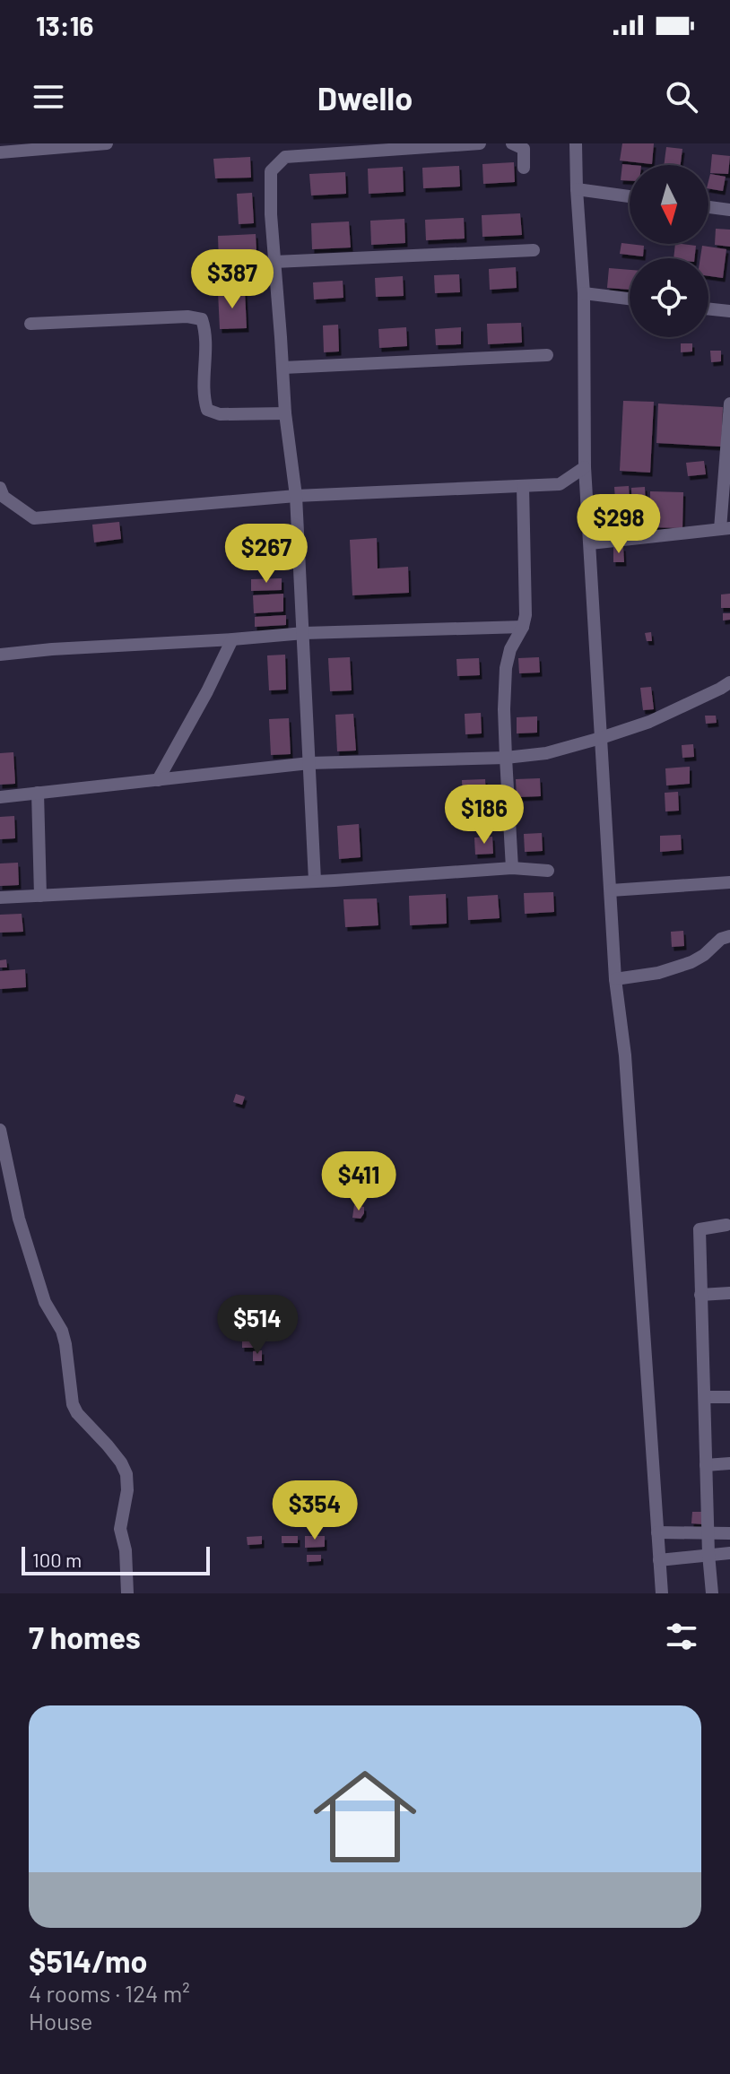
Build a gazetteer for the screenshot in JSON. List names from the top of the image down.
{
  "scale_bar": "100 m",
  "north": "bottom",
  "page": {
    "status": "13:16",
    "header": "Dwello",
    "price": [
      "$387",
      "$298",
      "$267",
      "$186",
      "$411",
      "$514",
      "$354"
    ],
    "scale": "100 m",
    "heading": "7 homes",
    "list": [
      {
        "name": "$514/mo",
        "note": "4 rooms · 124 m² · House"
      }
    ]
  }
}
